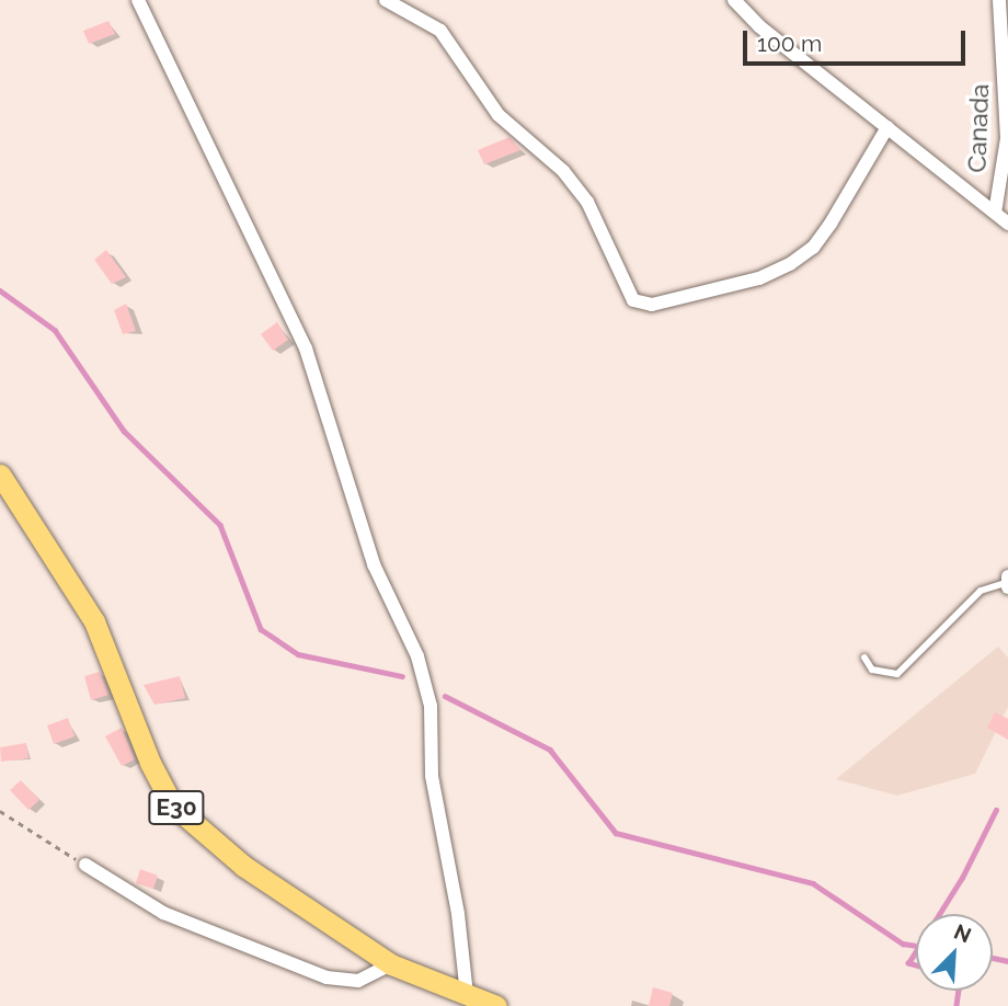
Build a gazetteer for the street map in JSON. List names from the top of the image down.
{
  "streets": {
    "main road": ["E30"],
    "street": ["Canada"]
  },
  "scale_bar": "100 m",
  "north": "top right"
}
